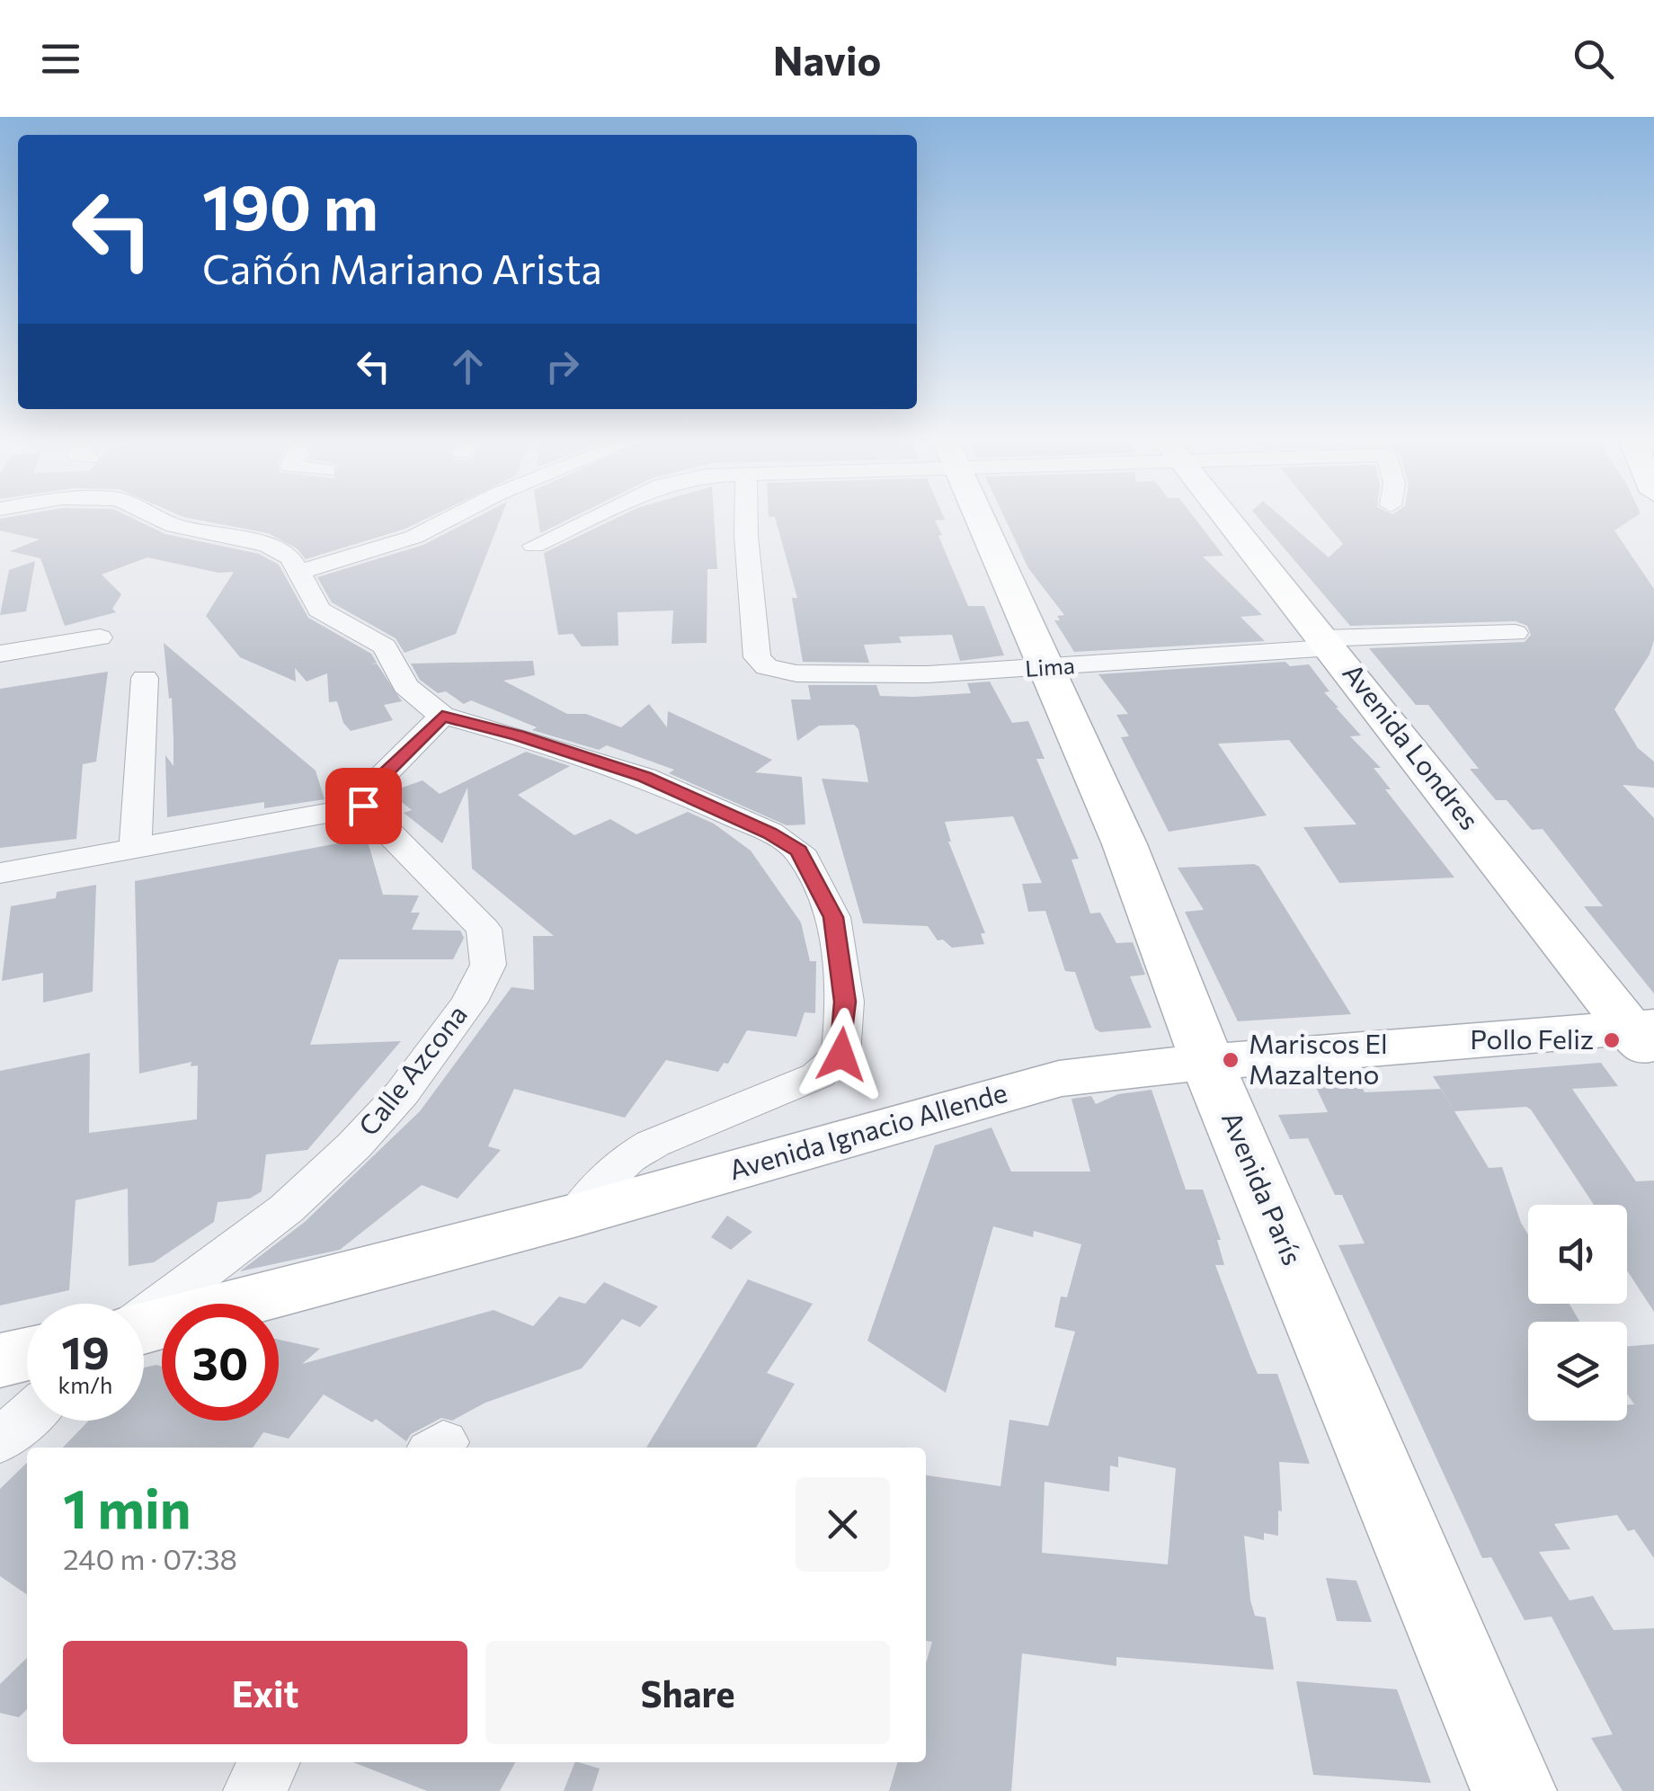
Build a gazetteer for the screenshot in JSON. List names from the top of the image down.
{
  "streets": {
    "main road": ["Avenida Londres", "Avenida Ignacio Allende", "Avenida París"],
    "street": ["Lima", "Calle Azcona"]
  },
  "crossings": [
    ["Lima", "Avenida Londres"],
    ["Lima", "Avenida París"],
    ["Avenida Londres", "Avenida Ignacio Allende"],
    ["Avenida Ignacio Allende", "Avenida París"]
  ],
  "places": ["Pollo Feliz", "Mariscos El Mazalteno"],
  "page": {
    "header": "Navio",
    "turn": ["190 m", "Cañón Mariano Arista"],
    "speed": "19 km/h",
    "limit": "30",
    "heading": ["1 min", "240 m · 07:38"],
    "buttons": ["Exit", "Share"]
  }
}
